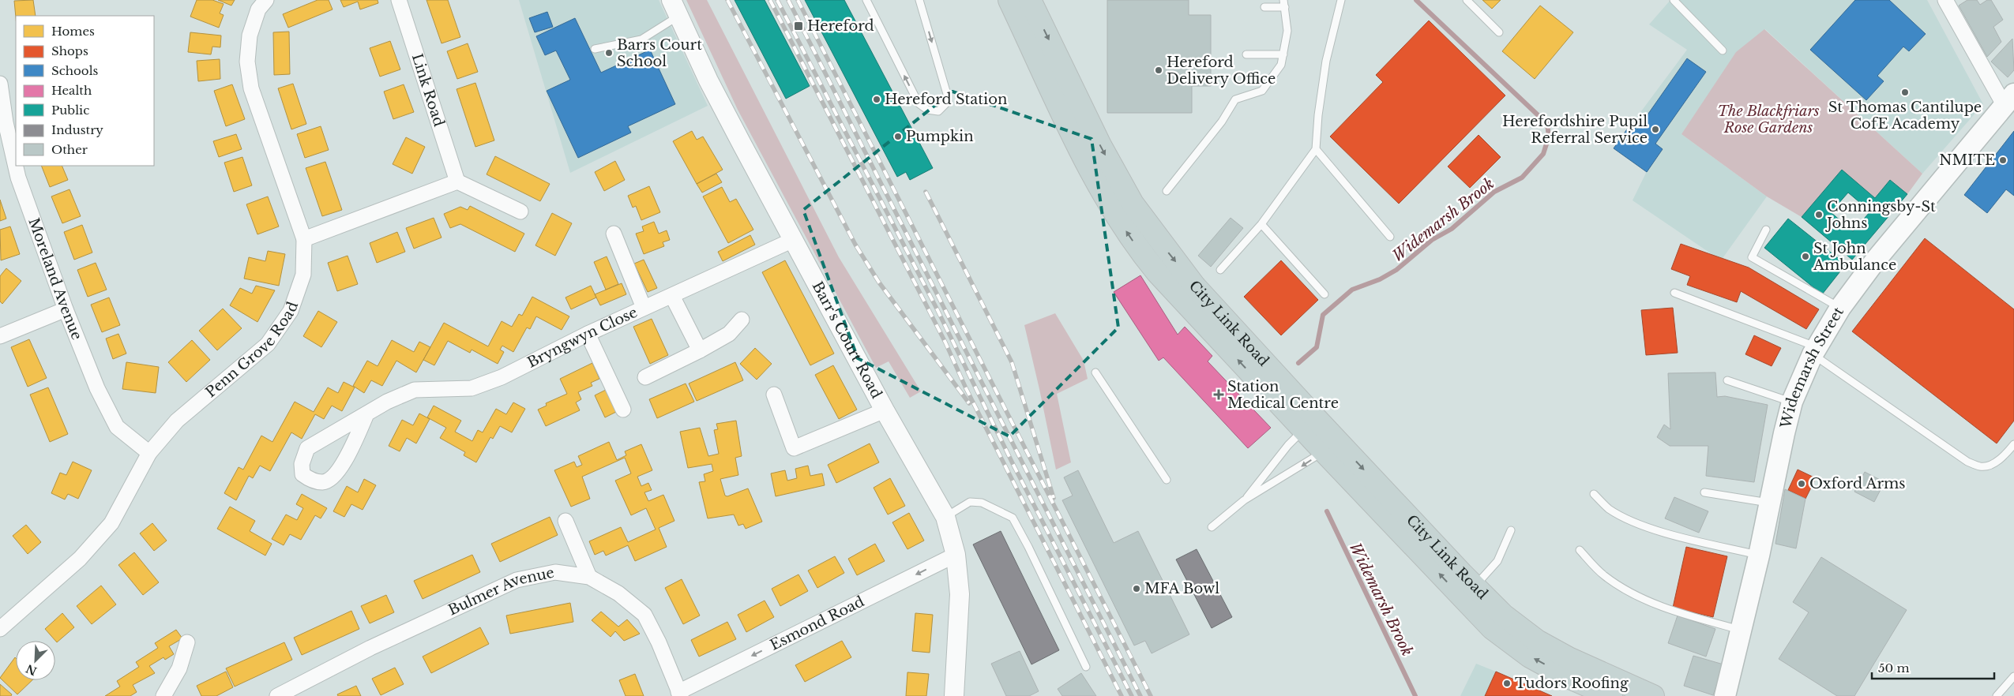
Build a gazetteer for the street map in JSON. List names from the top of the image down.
{
  "streets": {
    "highway": ["City Link Road"],
    "main road": ["Widemarsh Street"],
    "street": [
      "Link Road",
      "Moreland Avenue",
      "Bryngwyn Close",
      "Barr's Court Road",
      "Penn Grove Road",
      "Bulmer Avenue",
      "Esmond Road"
    ]
  },
  "crossings": [
    ["Moreland Avenue", "Penn Grove Road"],
    ["Bryngwyn Close", "Barr's Court Road"],
    ["Barr's Court Road", "Esmond Road"],
    ["Bulmer Avenue", "Esmond Road"]
  ],
  "one_way": ["Esmond Road"],
  "water": ["Widemarsh Brook"],
  "parks": ["The Blackfriars Rose Gardens"],
  "places": {
    "transit": ["Hereford"],
    "other": [
      "Barrs Court School",
      "Hereford Delivery Office",
      "St Thomas Cantilupe CofE Academy",
      "Hereford Station",
      "Herefordshire Pupil Referral Service",
      "Pumpkin",
      "NMITE",
      "Conningsby-St Johns",
      "St John Ambulance",
      "Oxford Arms",
      "MFA Bowl",
      "Tudors Roofing"
    ],
    "health": ["Station Medical Centre"]
  },
  "legend": [
    "Homes",
    "Shops",
    "Schools",
    "Health",
    "Public",
    "Industry",
    "Other"
  ],
  "scale_bar": "50 m",
  "north": "bottom left"
}
